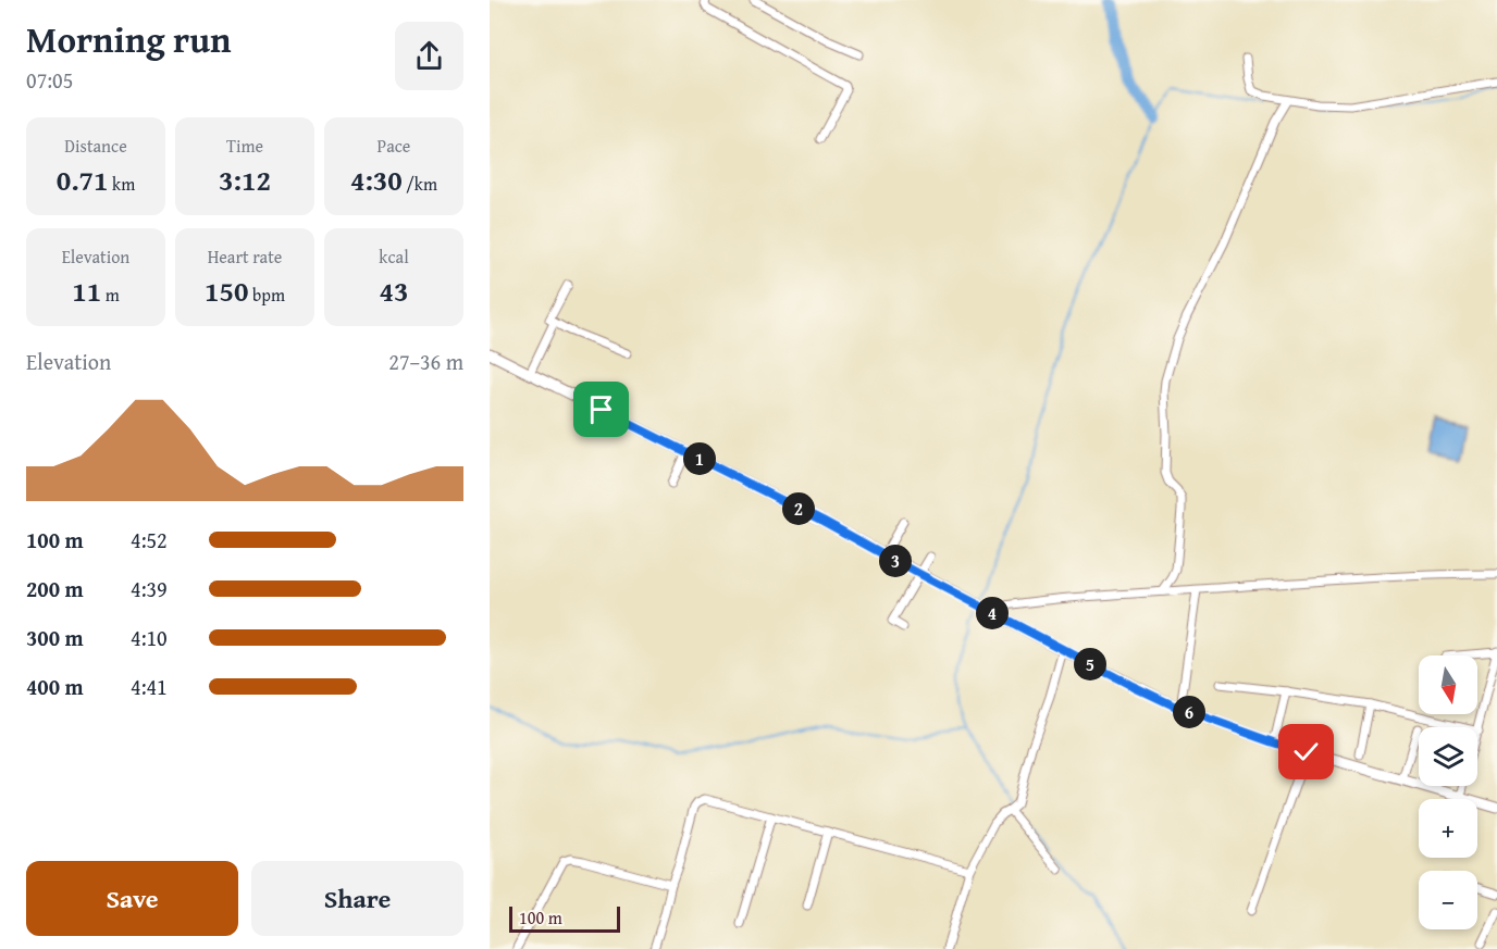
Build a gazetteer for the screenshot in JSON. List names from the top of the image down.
{
  "scale_bar": "100 m",
  "north": "bottom",
  "page": {
    "heading": ["Morning run", "07:05"],
    "stats": [
      ["Distance", "0.71 km"],
      ["Time", "3:12"],
      ["Pace", "4:30 /km"],
      ["Elevation", "11 m"],
      ["Heart rate", "150 bpm"],
      ["kcal", "43"]
    ],
    "chart": ["Elevation", "27–36 m"],
    "pins": [
      "1",
      "2",
      "3",
      "4",
      "5",
      "6"
    ],
    "list": [
      {
        "name": "100 m",
        "note": "4:52"
      },
      {
        "name": "200 m",
        "note": "4:39"
      },
      {
        "name": "300 m",
        "note": "4:10"
      },
      {
        "name": "400 m",
        "note": "4:41"
      }
    ],
    "map_buttons": ["+", "−"],
    "buttons": ["Save", "Share"],
    "scale": "100 m"
  }
}
